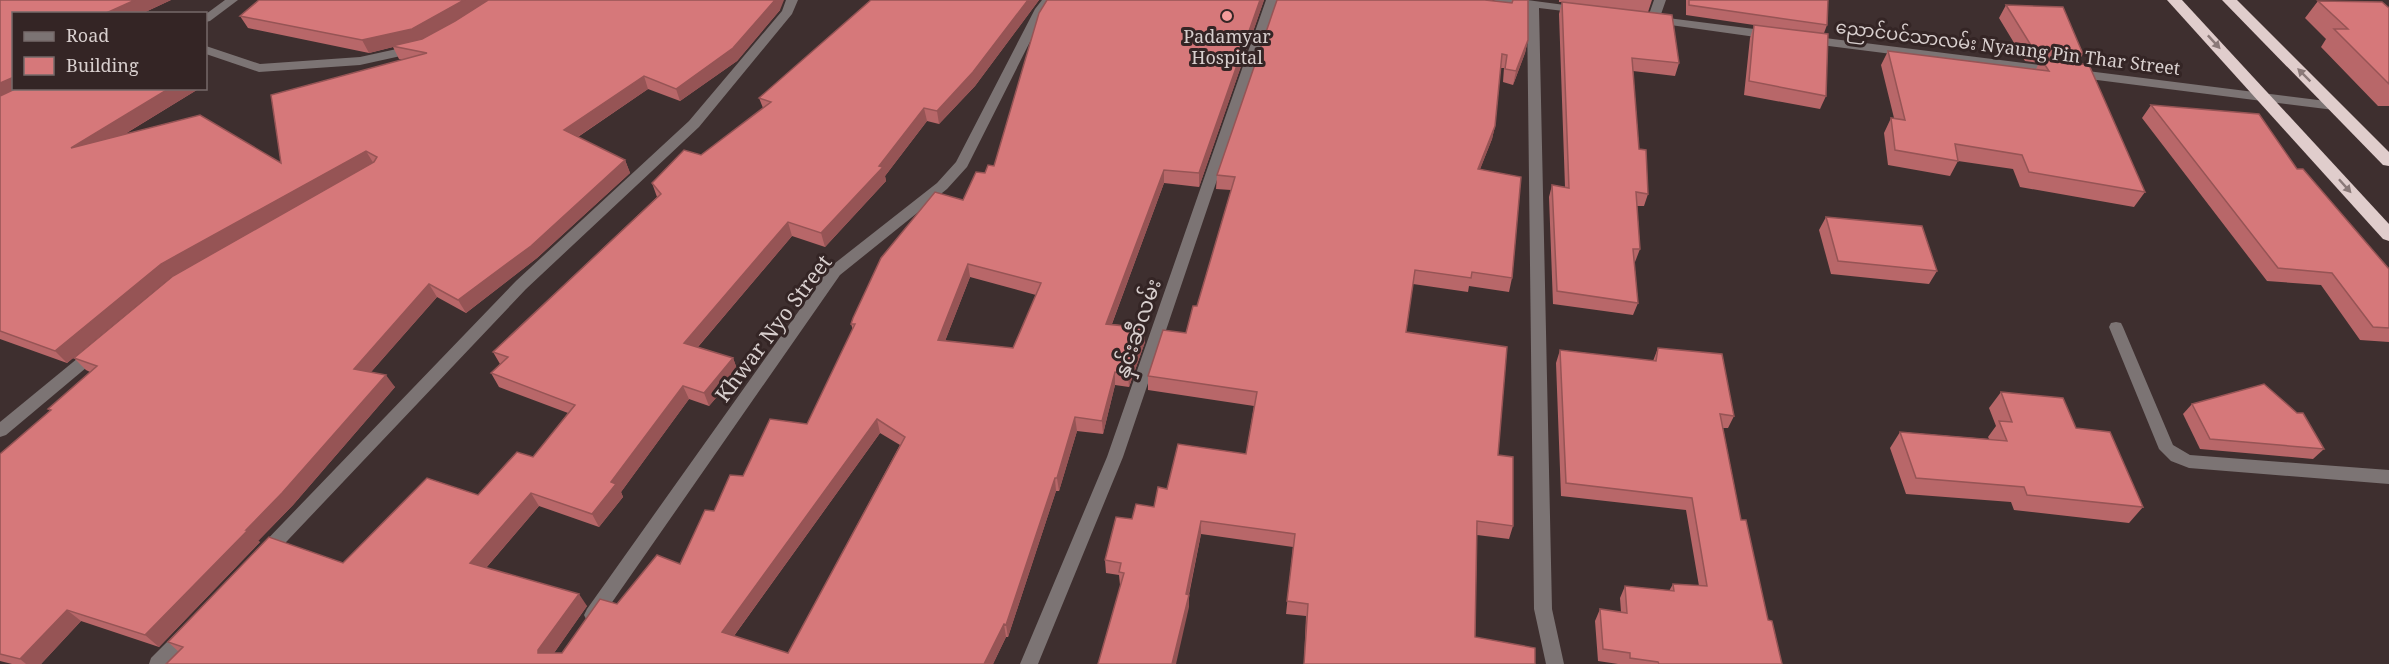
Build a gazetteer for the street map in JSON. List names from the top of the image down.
{
  "streets": {
    "street": ["ညောင်ပင်သာလမ်း Nyaung Pin Thar Street", "Khwar Nyo Street", "နှင်းဆီလမ်း"]
  },
  "places": ["Padamyar Hospital"],
  "legend": ["Road", "Building"]
}
